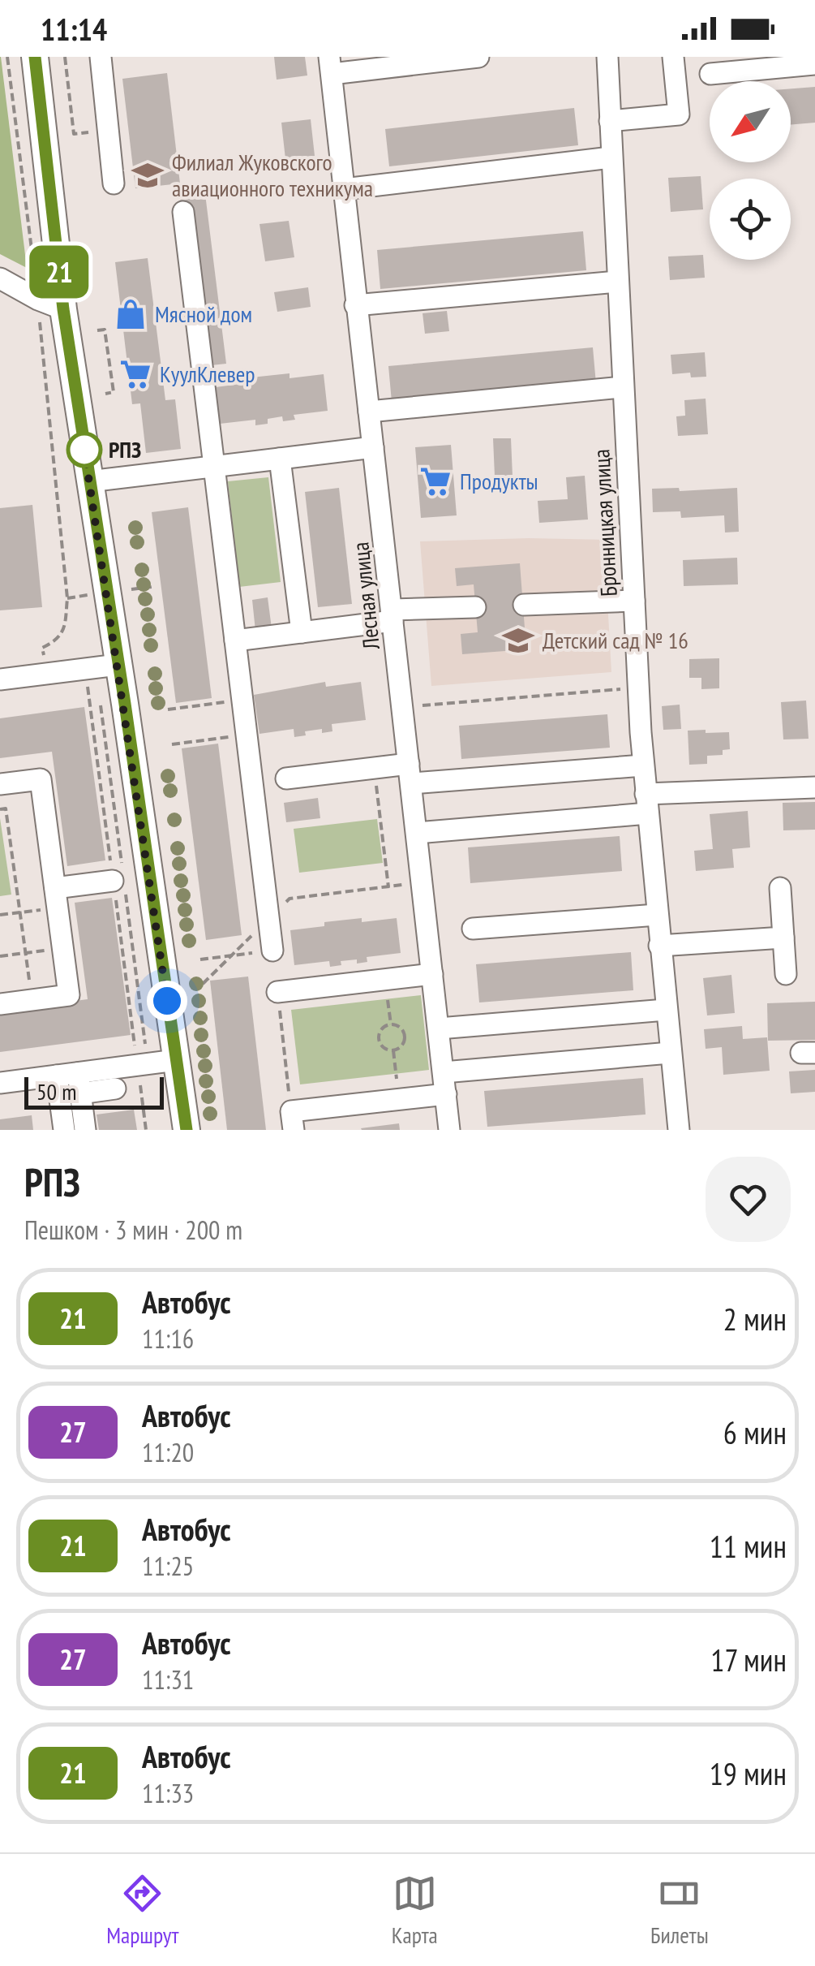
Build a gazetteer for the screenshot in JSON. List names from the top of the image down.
{
  "streets": {
    "street": ["Бронницкая улица", "Лесная улица"]
  },
  "places": {
    "school or university": ["Филиал Жуковского авиационного техникума", "Детский сад № 16"],
    "shop": ["Мясной дом"],
    "supermarket": ["КуулКлевер", "Продукты"],
    "other": ["РПЗ"]
  },
  "lines": ["bus line 21"],
  "scale_bar": "50 m",
  "north": "bottom left",
  "page": {
    "status": "11:14",
    "on_map": "21",
    "scale": "50 m",
    "heading": ["РПЗ", "Пешком · 3 мин · 200 m"],
    "list": [
      {
        "mark": "21",
        "name": "Автобус",
        "note": "11:16",
        "value": "2 мин"
      },
      {
        "mark": "27",
        "name": "Автобус",
        "note": "11:20",
        "value": "6 мин"
      },
      {
        "mark": "21",
        "name": "Автобус",
        "note": "11:25",
        "value": "11 мин"
      },
      {
        "mark": "27",
        "name": "Автобус",
        "note": "11:31",
        "value": "17 мин"
      },
      {
        "mark": "21",
        "name": "Автобус",
        "note": "11:33",
        "value": "19 мин"
      }
    ],
    "tabs": ["Маршрут", "Карта", "Билеты"]
  }
}
